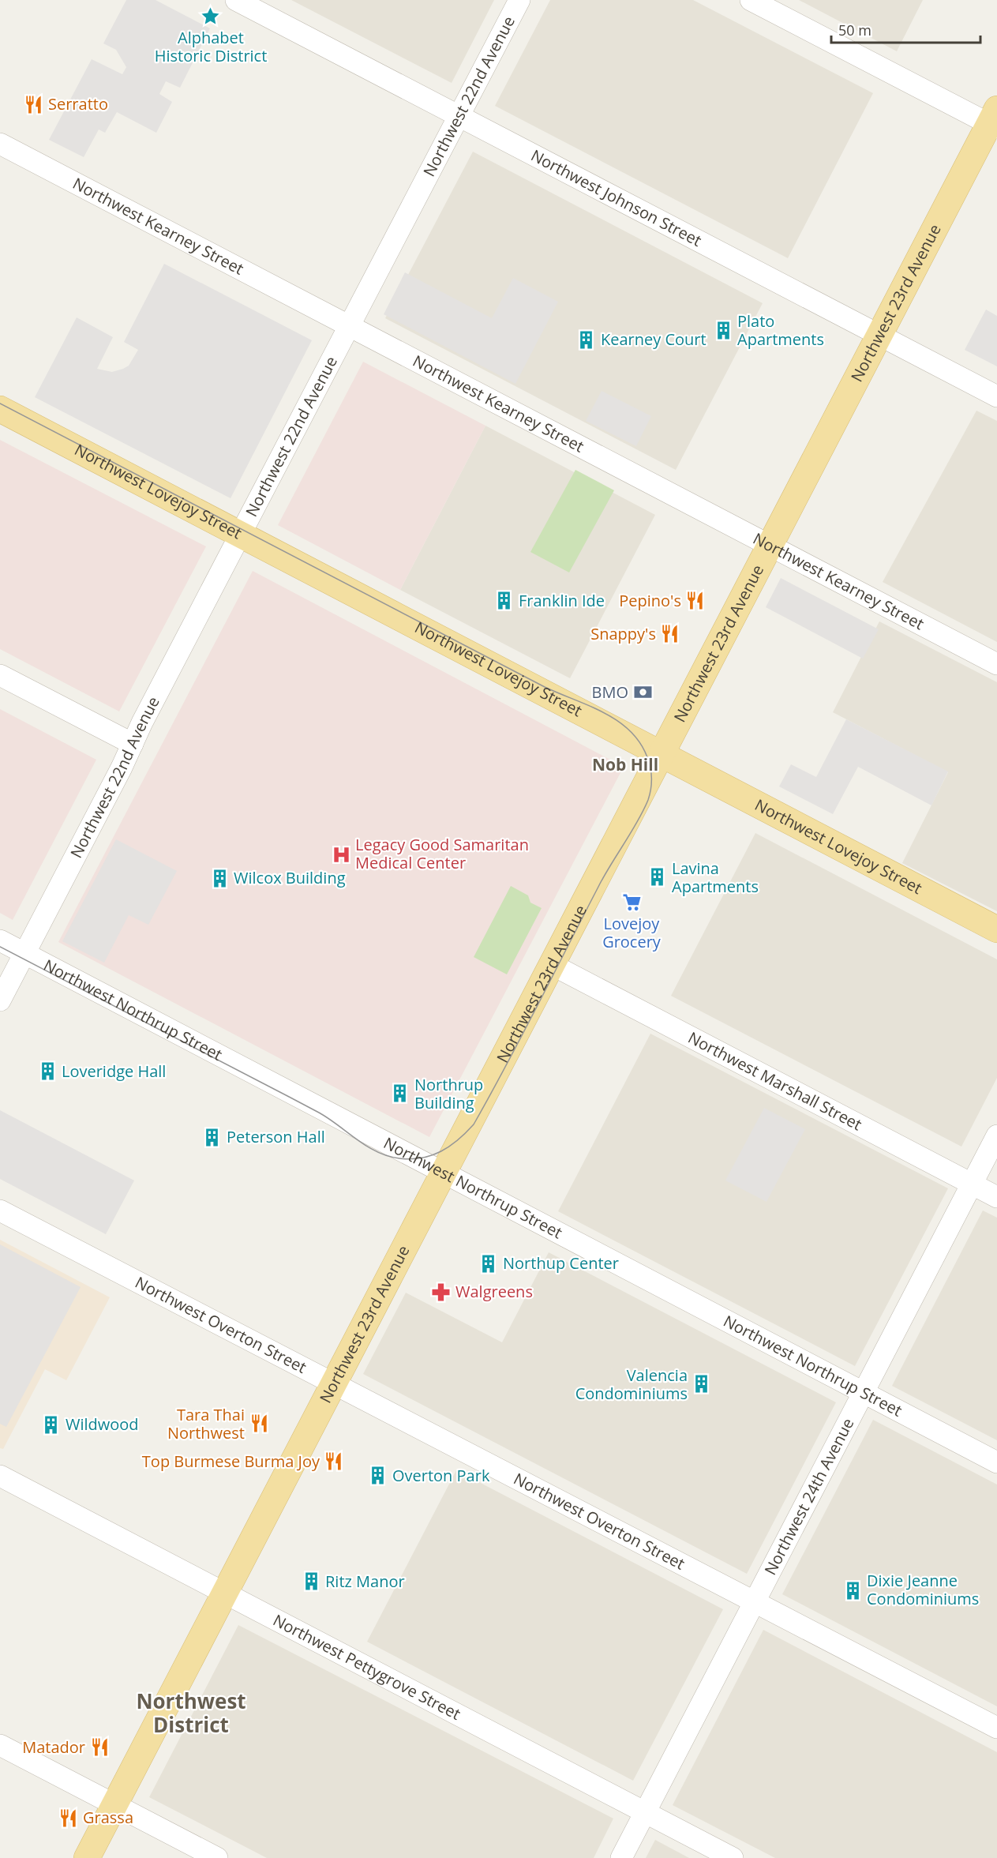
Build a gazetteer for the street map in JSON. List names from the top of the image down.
{
  "streets": {
    "main road": ["Northwest 23rd Avenue", "Northwest Lovejoy Street"],
    "street": [
      "Northwest 22nd Avenue",
      "Northwest Johnson Street",
      "Northwest Kearney Street",
      "Northwest Northrup Street",
      "Northwest Marshall Street",
      "Northwest Overton Street",
      "Northwest 24th Avenue",
      "Northwest Pettygrove Street"
    ]
  },
  "crossings": [
    ["Northwest 22nd Avenue", "Northwest Johnson Street"],
    ["Northwest 22nd Avenue", "Northwest Kearney Street"],
    ["Northwest 22nd Avenue", "Northwest Lovejoy Street"],
    ["Northwest 22nd Avenue", "Northwest Northrup Street"],
    ["Northwest Johnson Street", "Northwest 23rd Avenue"],
    ["Northwest Kearney Street", "Northwest 23rd Avenue"],
    ["Northwest 23rd Avenue", "Northwest Lovejoy Street"],
    ["Northwest 23rd Avenue", "Northwest Northrup Street"],
    ["Northwest 23rd Avenue", "Northwest Marshall Street"],
    ["Northwest 23rd Avenue", "Northwest Overton Street"],
    ["Northwest 23rd Avenue", "Northwest Pettygrove Street"],
    ["Northwest Northrup Street", "Northwest 24th Avenue"],
    ["Northwest Marshall Street", "Northwest 24th Avenue"],
    ["Northwest Overton Street", "Northwest 24th Avenue"],
    ["Northwest 24th Avenue", "Northwest Pettygrove Street"]
  ],
  "districts": ["Nob Hill", "Northwest District"],
  "places": {
    "place": ["Alphabet Historic District"],
    "restaurant": [
      "Serratto",
      "Pepino's",
      "Snappy's",
      "Tara Thai Northwest",
      "Top Burmese Burma Joy",
      "Matador",
      "Grassa"
    ],
    "building": [
      "Plato Apartments",
      "Kearney Court",
      "Franklin Ide",
      "Lavina Apartments",
      "Wilcox Building",
      "Loveridge Hall",
      "Northrup Building",
      "Peterson Hall",
      "Northup Center",
      "Valencia Condominiums",
      "Wildwood",
      "Overton Park",
      "Ritz Manor",
      "Dixie Jeanne Condominiums"
    ],
    "bank": ["BMO"],
    "hospital": ["Legacy Good Samaritan Medical Center"],
    "supermarket": ["Lovejoy Grocery"],
    "pharmacy": ["Walgreens"]
  },
  "scale_bar": "50 m"
}
